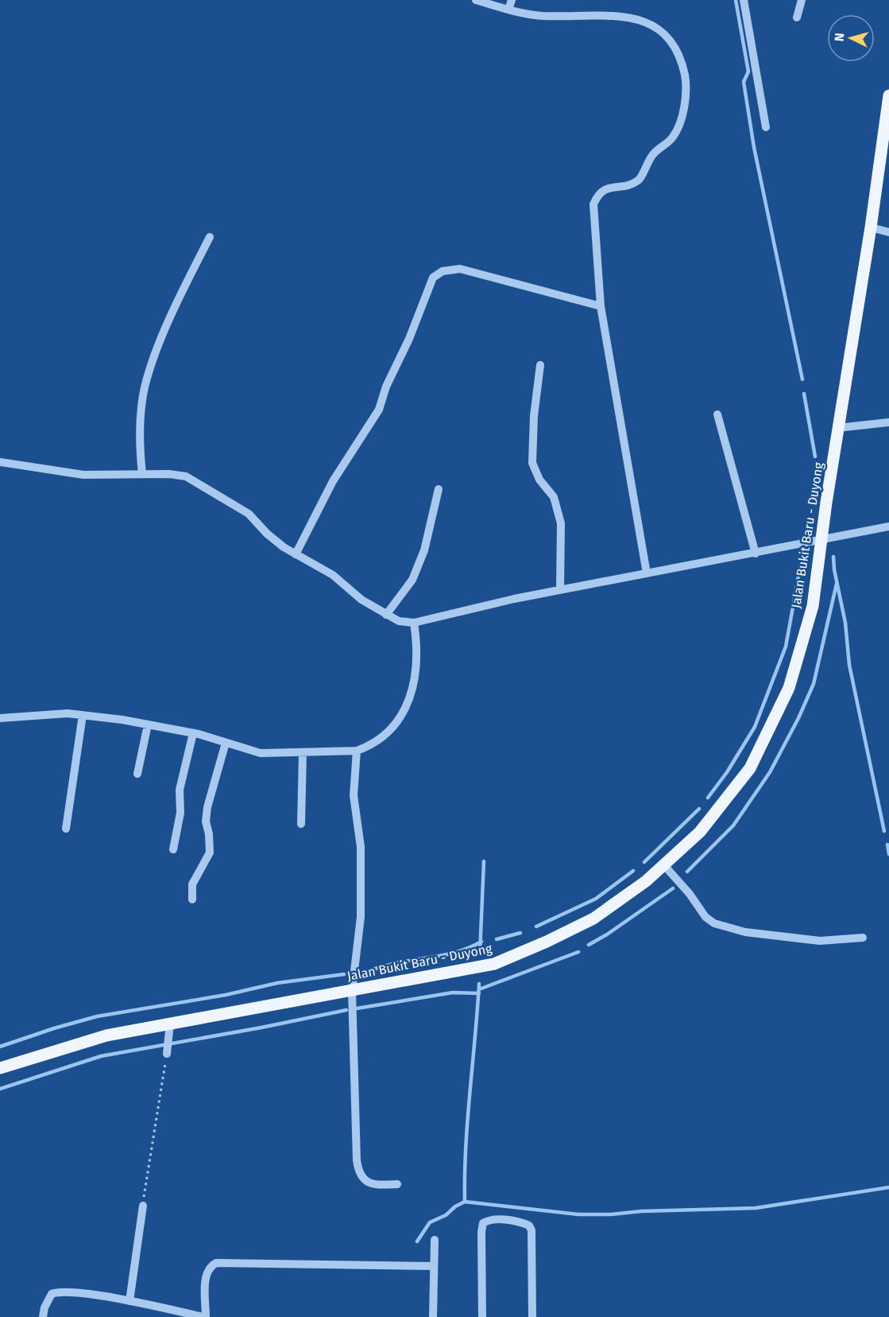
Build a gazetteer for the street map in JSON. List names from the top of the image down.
{
  "streets": {
    "main road": ["Jalan Bukit Baru - Duyong"]
  },
  "north": "left"
}
